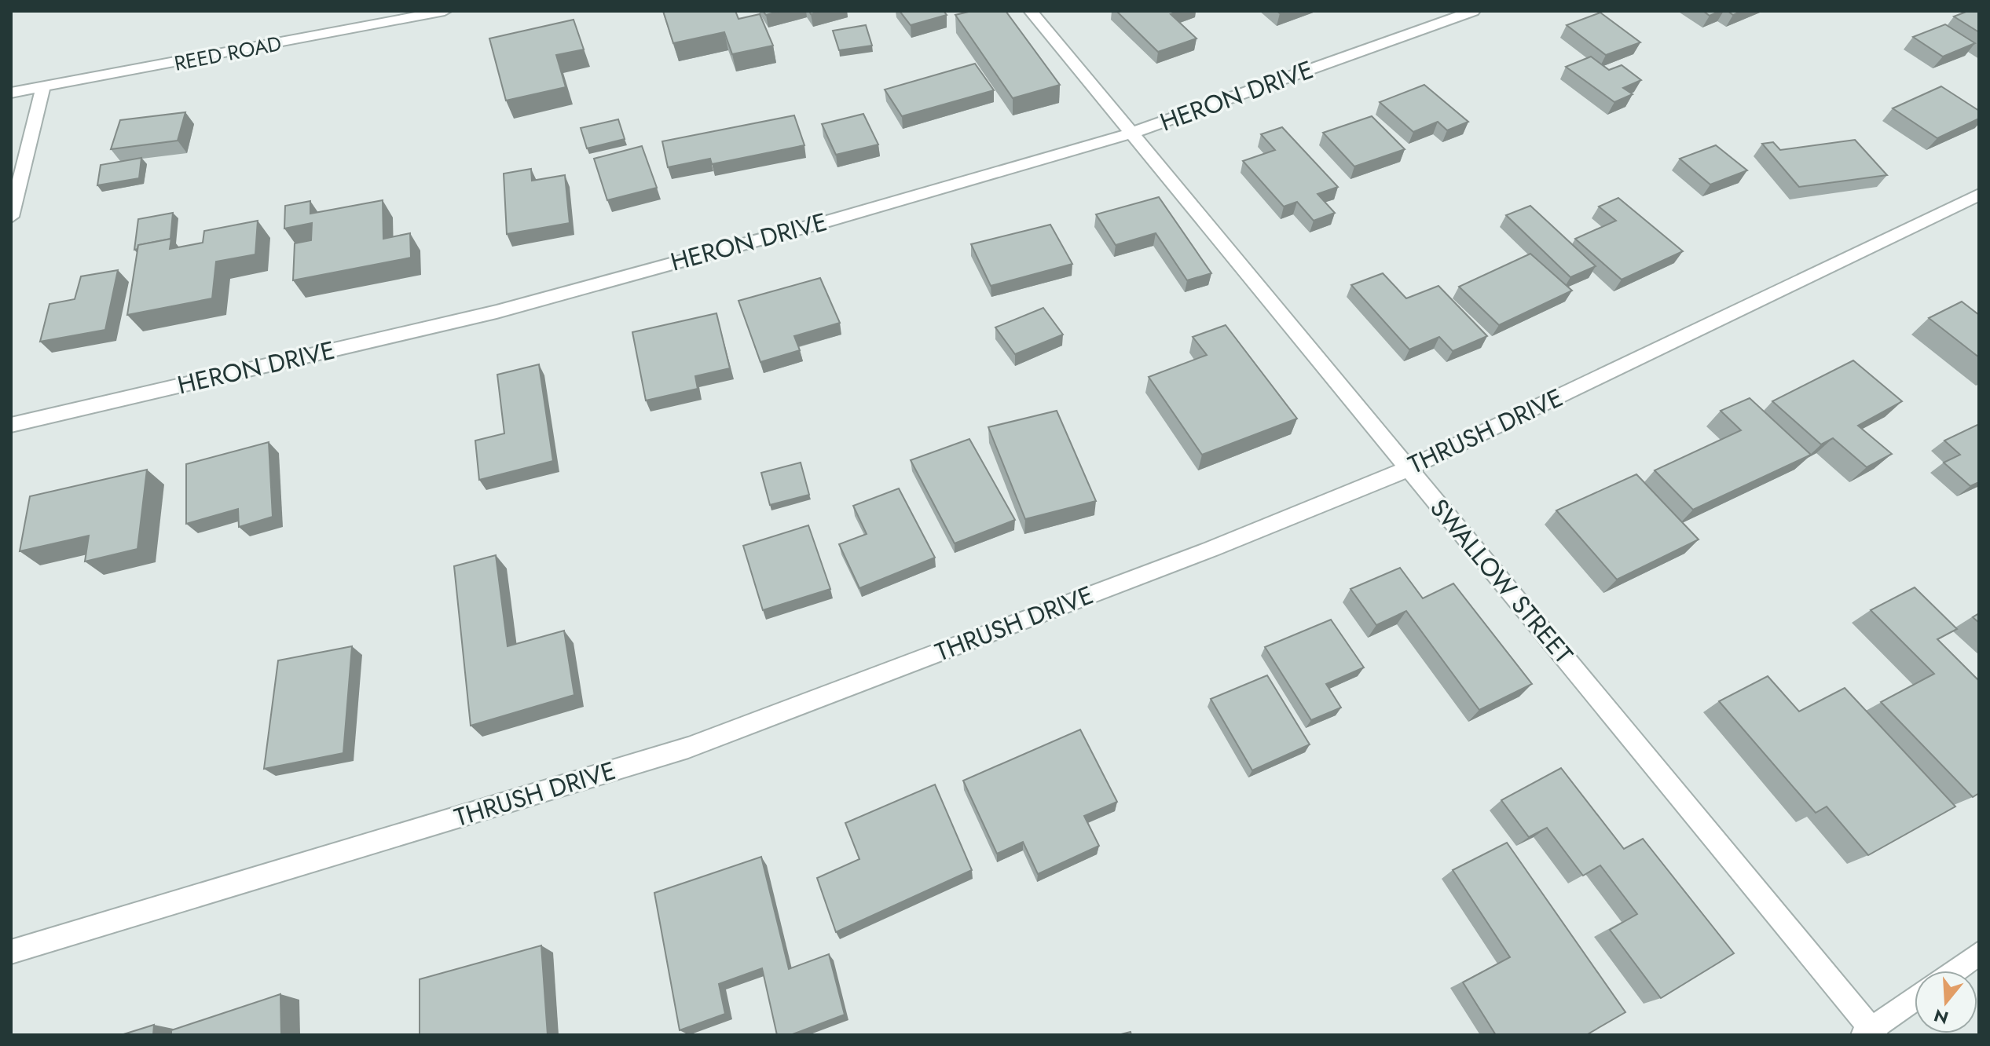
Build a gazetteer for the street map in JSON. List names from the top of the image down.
{
  "streets": {
    "street": [
      "REED ROAD",
      "HERON DRIVE",
      "THRUSH DRIVE",
      "SWALLOW STREET"
    ]
  },
  "crossings": [
    ["HERON DRIVE", "SWALLOW STREET"],
    ["THRUSH DRIVE", "SWALLOW STREET"]
  ],
  "north": "bottom"
}
